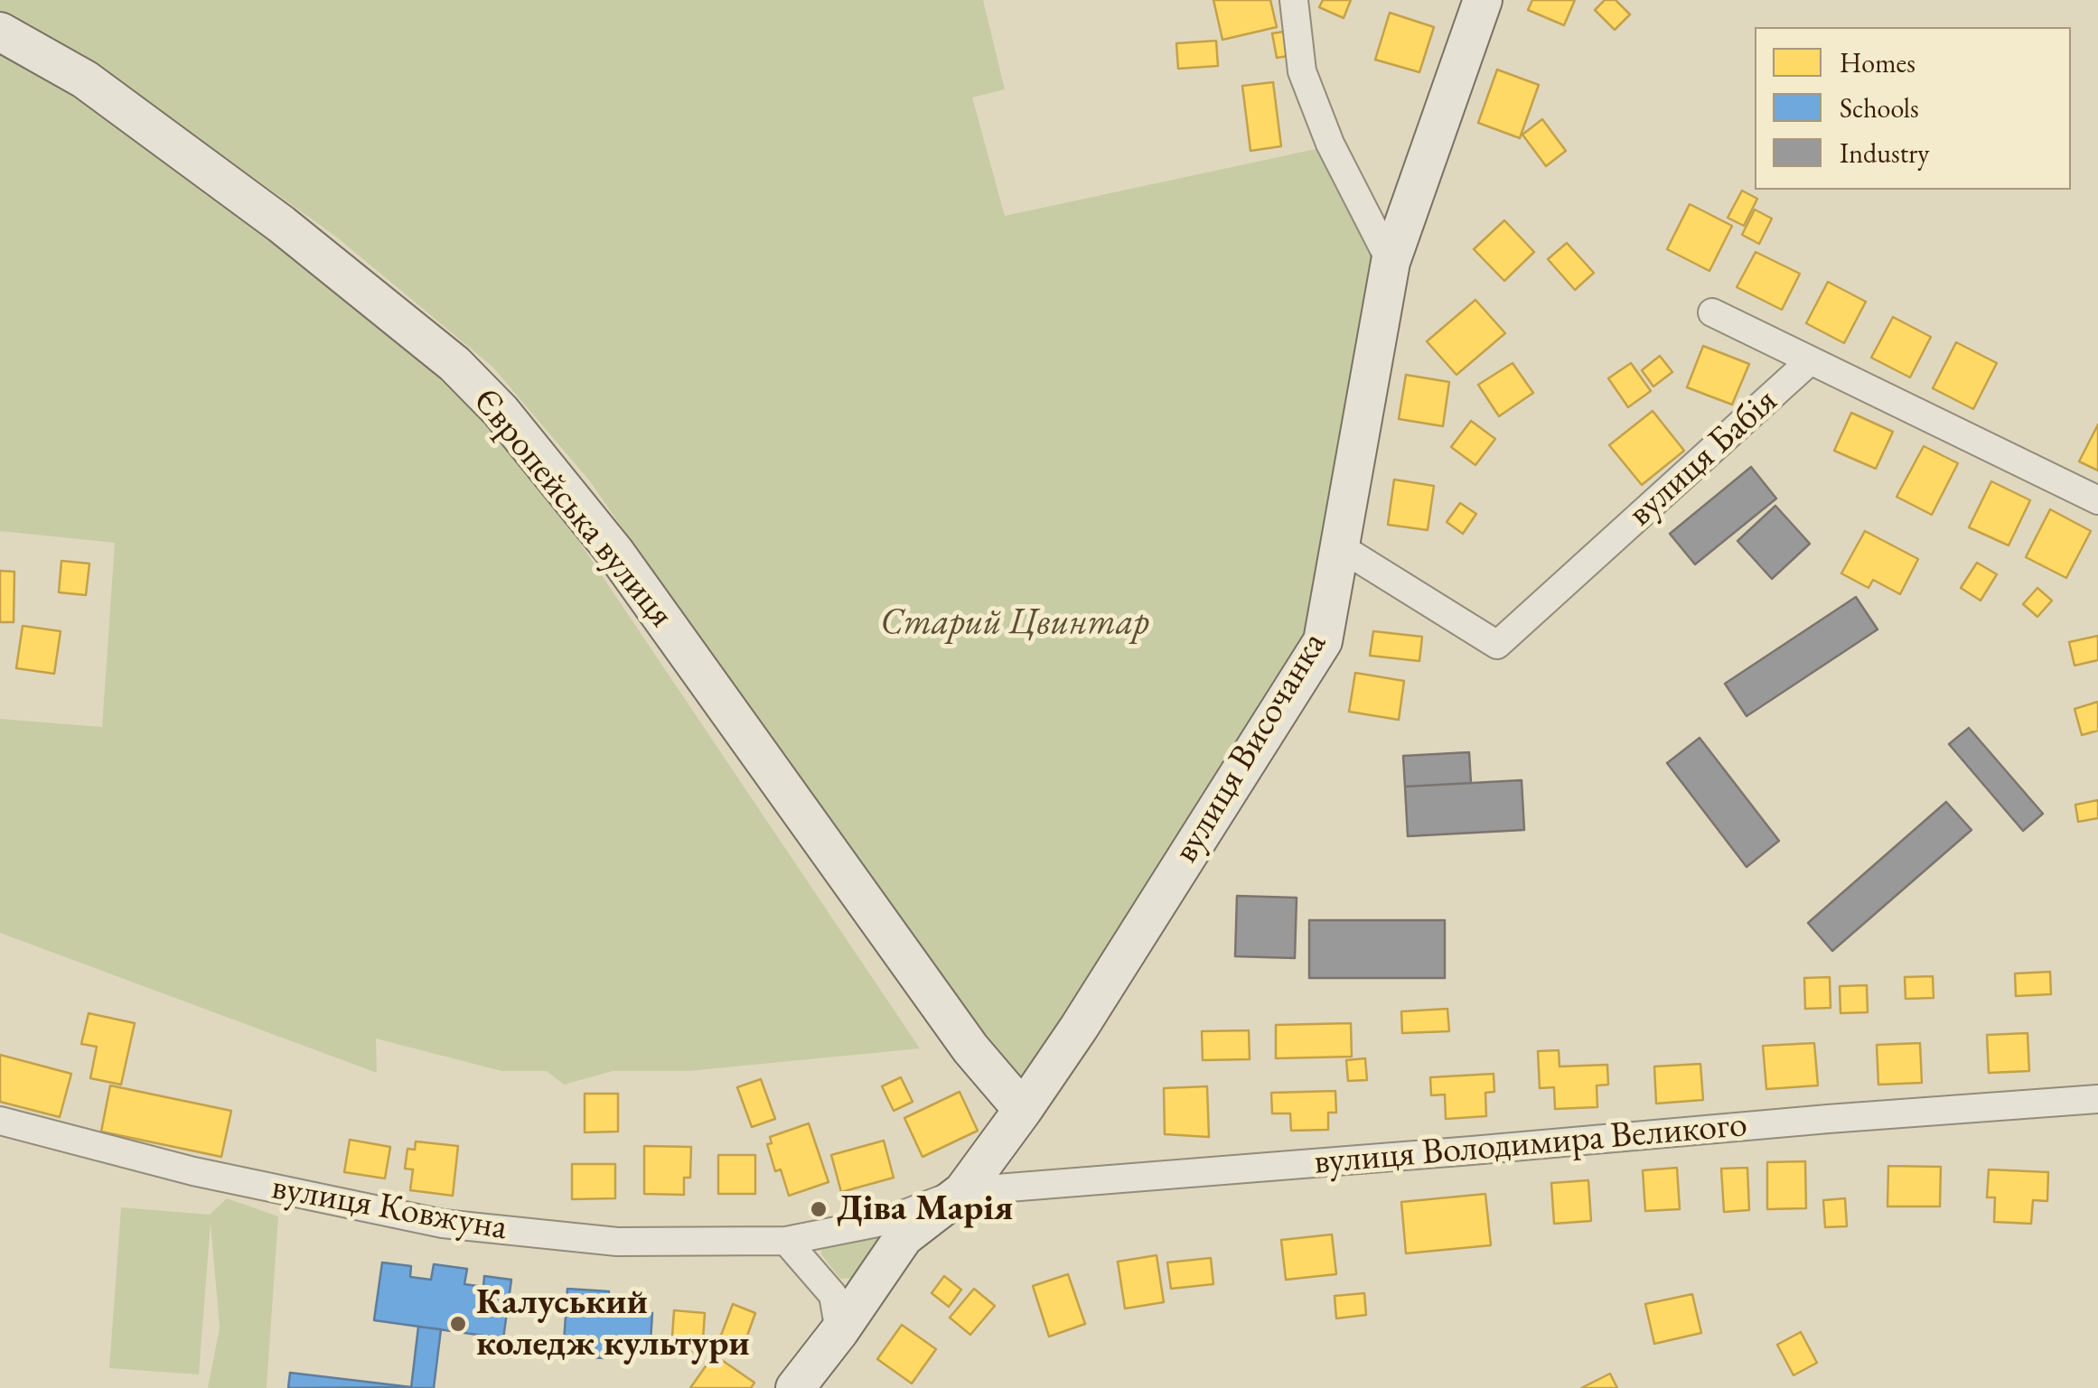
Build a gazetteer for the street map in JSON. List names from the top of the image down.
{
  "streets": {
    "street": [
      "вулиця Бабія",
      "Європейська вулиця",
      "вулиця Височанка",
      "вулиця Володимира Великого",
      "вулиця Ковжуна"
    ]
  },
  "crossings": [
    ["вулиця Бабія", "вулиця Височанка"],
    ["Європейська вулиця", "вулиця Височанка"],
    ["вулиця Височанка", "вулиця Володимира Великого"],
    ["вулиця Височанка", "вулиця Ковжуна"],
    ["вулиця Володимира Великого", "вулиця Ковжуна"]
  ],
  "parks": ["Старий Цвинтар"],
  "places": ["Діва Марія", "Калуський коледж культури"],
  "legend": ["Homes", "Schools", "Industry"]
}
